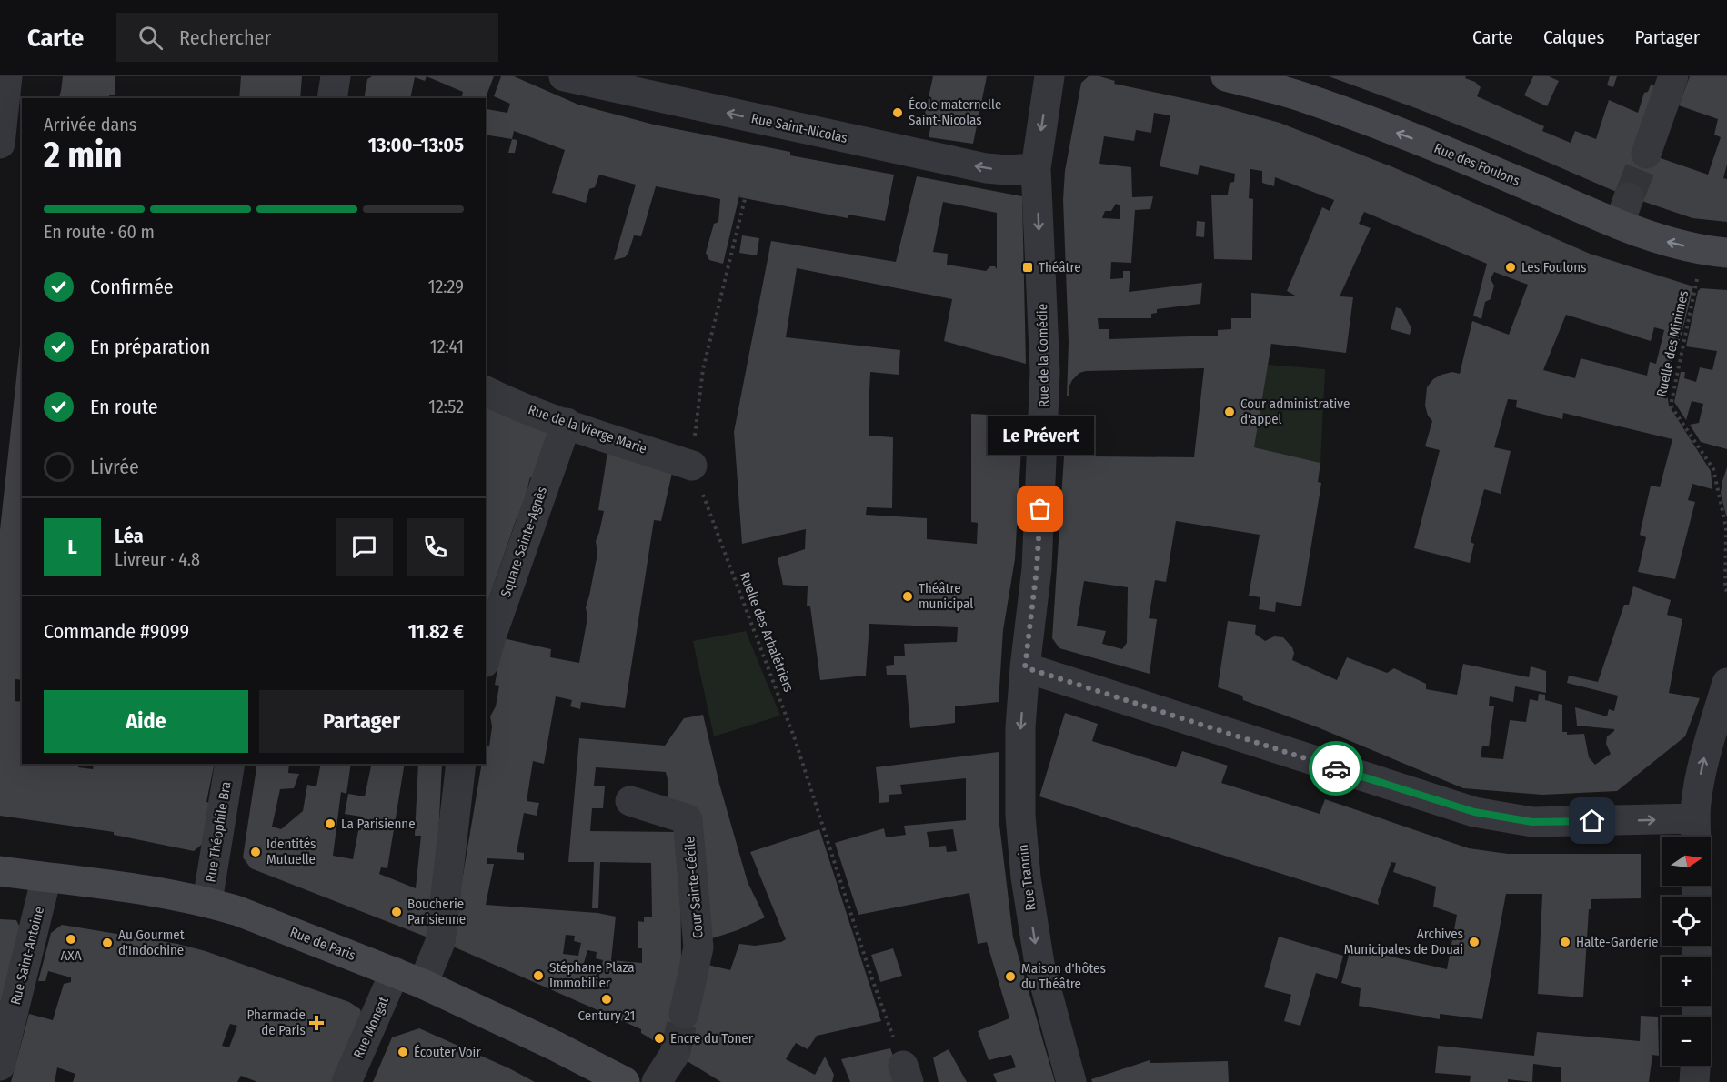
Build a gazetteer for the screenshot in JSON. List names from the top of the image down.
{
  "streets": {
    "street": [
      "Rue Saint-Nicolas",
      "Rue des Foulons",
      "Rue de la Comédie",
      "Rue de la Vierge Marie",
      "Square Sainte-Agnès",
      "Rue Théophile Bra",
      "Rue Trannin",
      "Cour Sainte-Cécile",
      "Rue de Paris",
      "Rue Saint-Antoine",
      "Rue Mongat"
    ],
    "path": ["Ruelle des Minimes", "Ruelle des Arbalétriers"]
  },
  "crossings": [
    ["Rue Saint-Nicolas", "Rue de la Comédie"],
    ["Rue des Foulons", "Ruelle des Minimes"],
    ["Rue de la Comédie", "Rue Trannin"],
    ["Rue de la Vierge Marie", "Square Sainte-Agnès"],
    ["Rue de la Vierge Marie", "Ruelle des Arbalétriers"],
    ["Rue Théophile Bra", "Rue de Paris"],
    ["Rue de Paris", "Rue Saint-Antoine"],
    ["Rue de Paris", "Rue Mongat"]
  ],
  "one_way": [
    "Rue Saint-Nicolas",
    "Rue des Foulons",
    "Rue de la Comédie",
    "Rue Trannin"
  ],
  "places": {
    "other": [
      "École maternelle Saint-Nicolas",
      "Les Foulons",
      "Cour administrative d'appel",
      "Le Prévert",
      "Théâtre municipal",
      "La Parisienne",
      "Identités Mutuelle",
      "Boucherie Parisienne",
      "AXA",
      "Archives Municipales de Douai",
      "Halte-Garderie",
      "Au Gourmet d'Indochine",
      "Stéphane Plaza Immobilier",
      "Maison d'hôtes du Théâtre",
      "Century 21",
      "Encre du Toner",
      "Écouter Voir"
    ],
    "transit": ["Théâtre"],
    "health": ["Pharmacie de Paris"]
  },
  "north": "right",
  "page": {
    "header": "Carte",
    "search": "Rechercher",
    "nav": ["Carte", "Calques", "Partager"],
    "heading": ["2 min", "Arrivée dans", "13:00–13:05"],
    "panel": [
      "Léa",
      "Livreur · 4.8",
      "Commande #9099",
      "11.82 €"
    ],
    "bar": "En route · 60 m",
    "list": [
      ["Confirmée", "12:29"],
      ["En préparation", "12:41"],
      ["En route", "12:52"],
      "Livrée"
    ],
    "bubble": "Le Prévert",
    "round": "L",
    "buttons": ["Aide", "Partager"],
    "map_buttons": ["+", "−"]
  }
}
